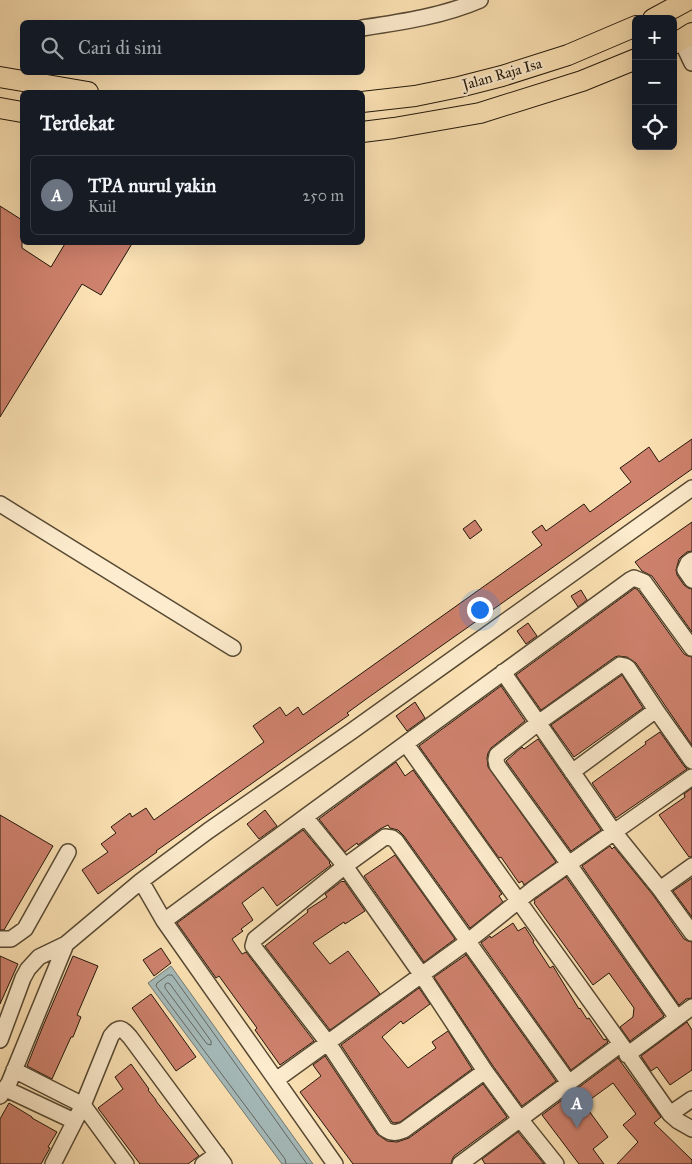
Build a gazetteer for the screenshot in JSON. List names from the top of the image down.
{
  "streets": {
    "main road": ["Jalan Raja Isa"]
  },
  "page": {
    "map_buttons": ["+", "−"],
    "search": "Cari di sini",
    "heading": "Terdekat",
    "list": [
      {
        "mark": "A",
        "name": "TPA nurul yakin",
        "note": "Kuil",
        "value": "250 m"
      }
    ],
    "pins": "A"
  }
}
